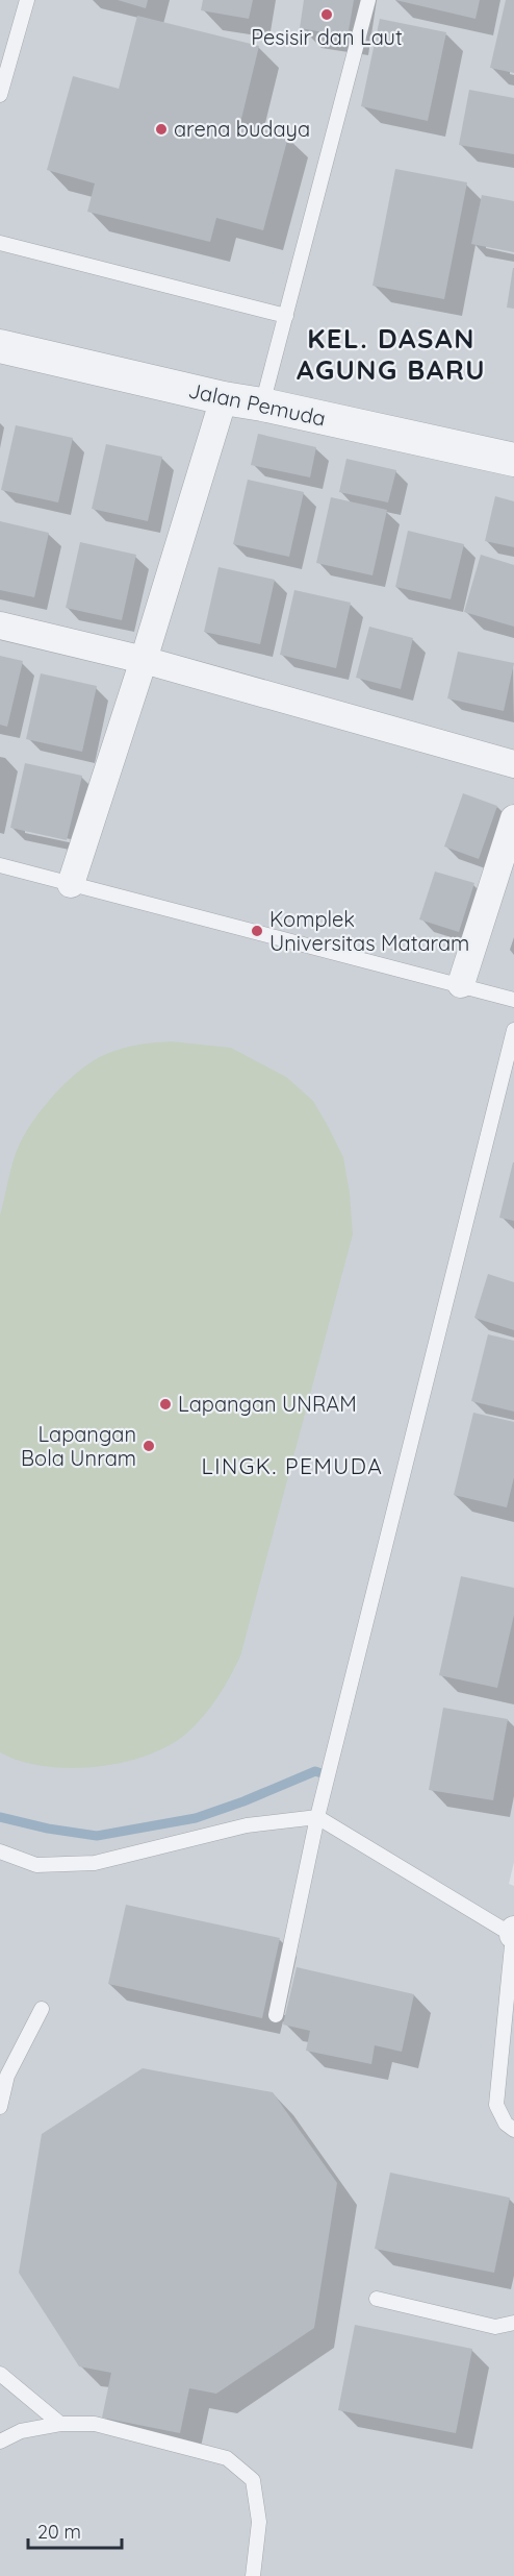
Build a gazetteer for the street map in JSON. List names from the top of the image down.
{
  "streets": {
    "street": ["Jalan Pemuda"]
  },
  "districts": ["KEL. DASAN AGUNG BARU", "LINGK. PEMUDA"],
  "places": [
    "Pesisir dan Laut",
    "arena budaya",
    "Komplek Universitas Mataram",
    "Lapangan UNRAM",
    "Lapangan Bola Unram"
  ],
  "scale_bar": "20 m"
}
